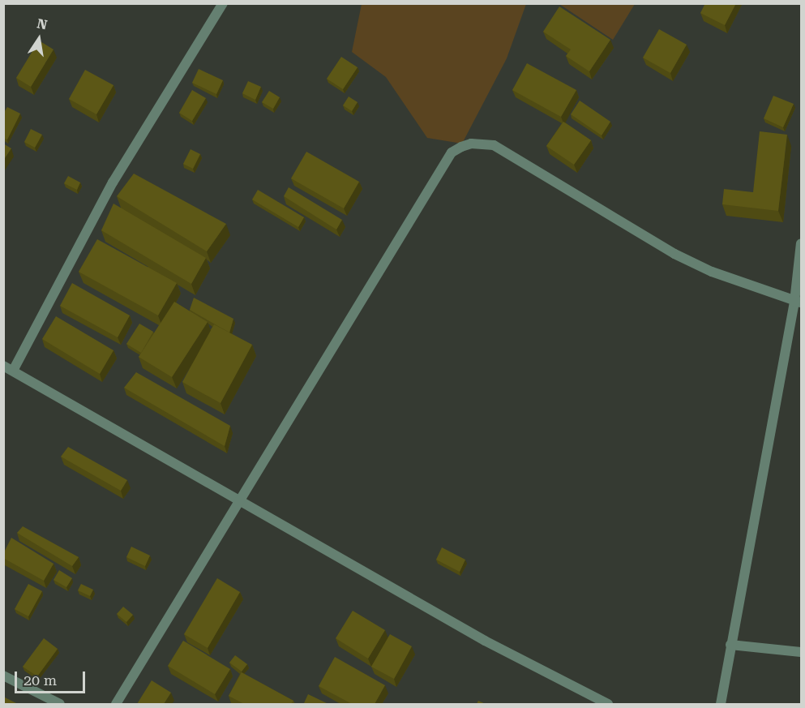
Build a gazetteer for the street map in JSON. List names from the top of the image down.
{
  "scale_bar": "20 m",
  "north": "top"
}
